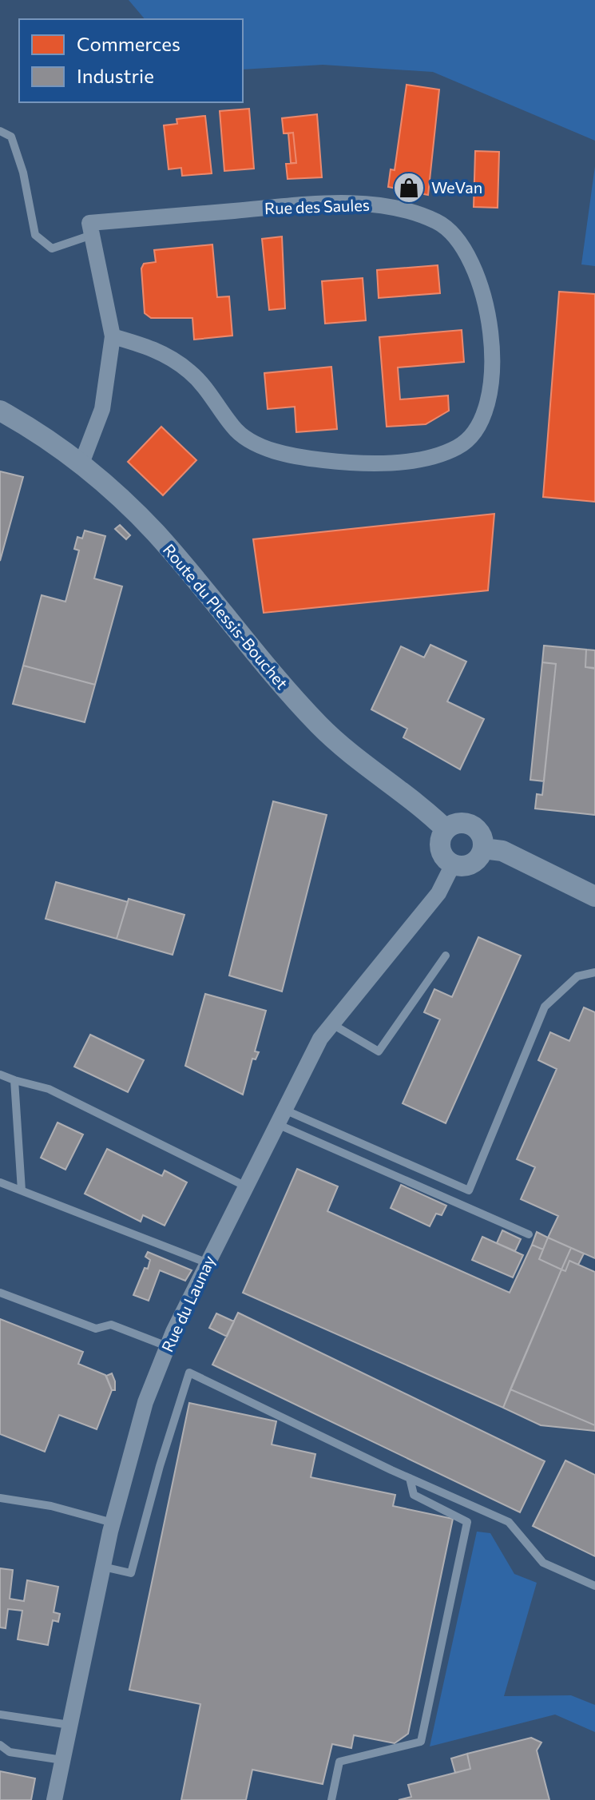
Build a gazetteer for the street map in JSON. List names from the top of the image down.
{
  "streets": {
    "street": ["Rue des Saules", "Route du Plessis-Bouchet", "Rue du Launay"]
  },
  "crossings": [
    ["Route du Plessis-Bouchet", "Rue du Launay"]
  ],
  "places": {
    "shop": ["WeVan"]
  },
  "legend": ["Commerces", "Industrie"]
}
